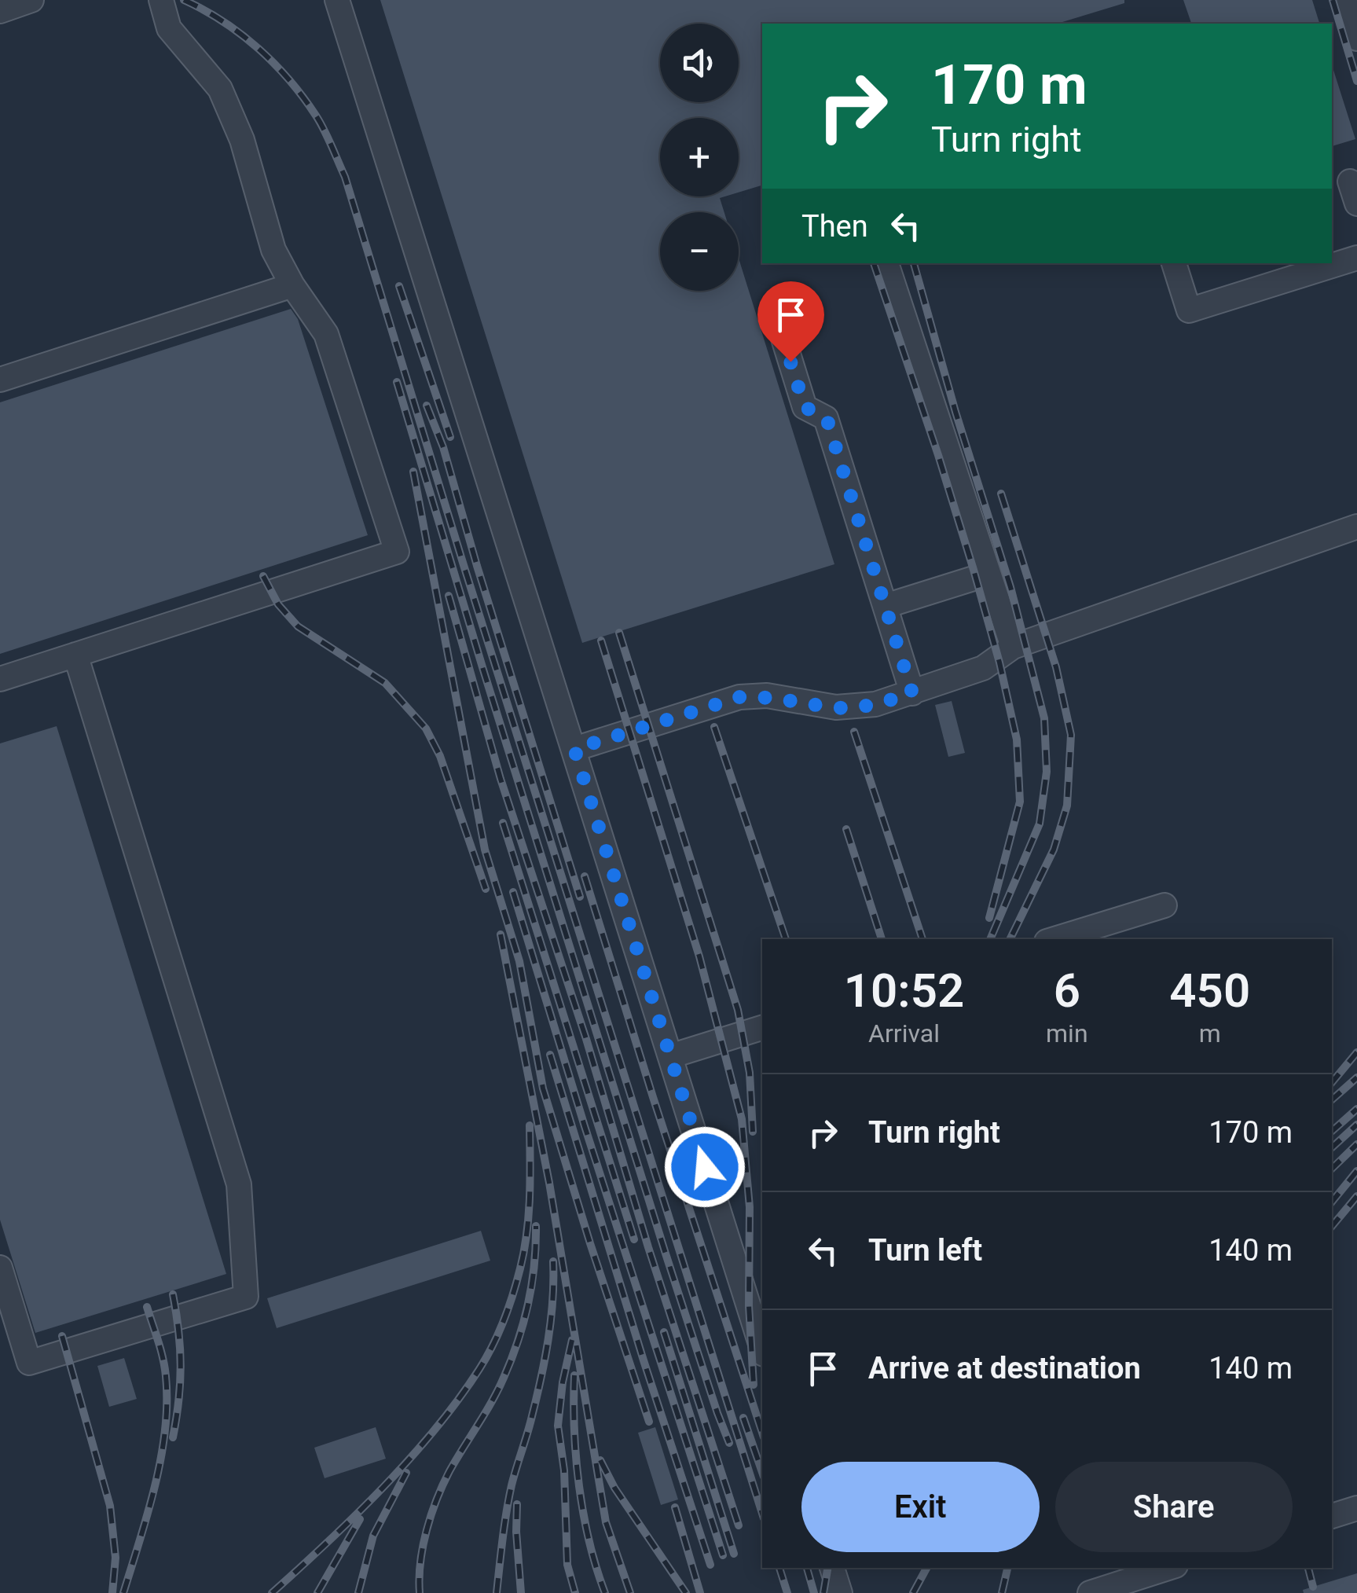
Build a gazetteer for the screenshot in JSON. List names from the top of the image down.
{
  "page": {
    "map_buttons": ["+", "−"],
    "turn": ["170 m", "Turn right"],
    "then": "Then",
    "eta": [
      "10:52",
      "Arrival",
      "6",
      "min",
      "450",
      "m"
    ],
    "list": [
      {
        "name": "Turn right",
        "value": "170 m"
      },
      {
        "name": "Turn left",
        "value": "140 m"
      },
      {
        "name": "Arrive at destination",
        "value": "140 m"
      }
    ],
    "buttons": ["Exit", "Share"]
  }
}
